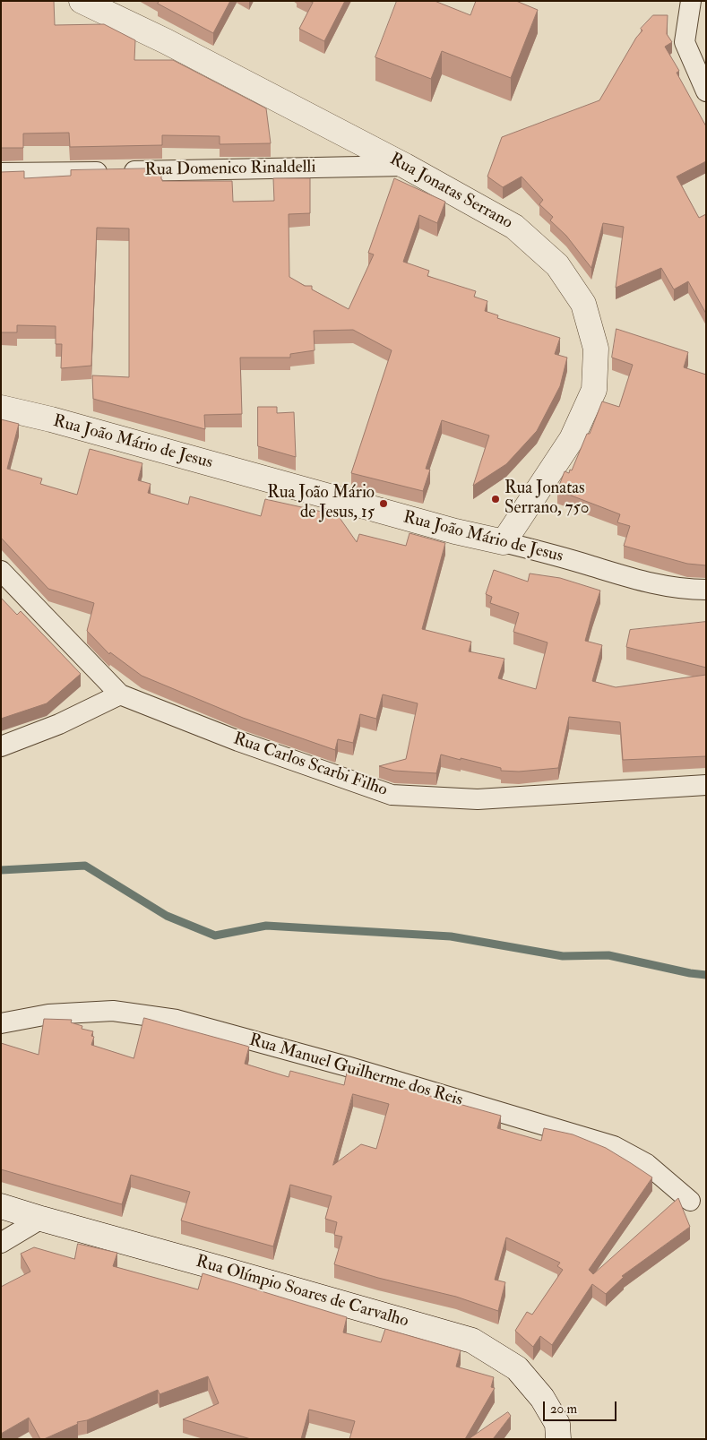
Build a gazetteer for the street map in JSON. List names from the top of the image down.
{
  "streets": {
    "street": [
      "Rua Domenico Rinaldelli",
      "Rua Jonatas Serrano",
      "Rua João Mário de Jesus",
      "Rua Carlos Scarbi Filho",
      "Rua Manuel Guilherme dos Reis",
      "Rua Olímpio Soares de Carvalho"
    ]
  },
  "crossings": [
    ["Rua Domenico Rinaldelli", "Rua Jonatas Serrano"],
    ["Rua Jonatas Serrano", "Rua João Mário de Jesus"]
  ],
  "places": ["Rua Jonatas Serrano, 750", "Rua João Mário de Jesus, 15"],
  "scale_bar": "20 m"
}
